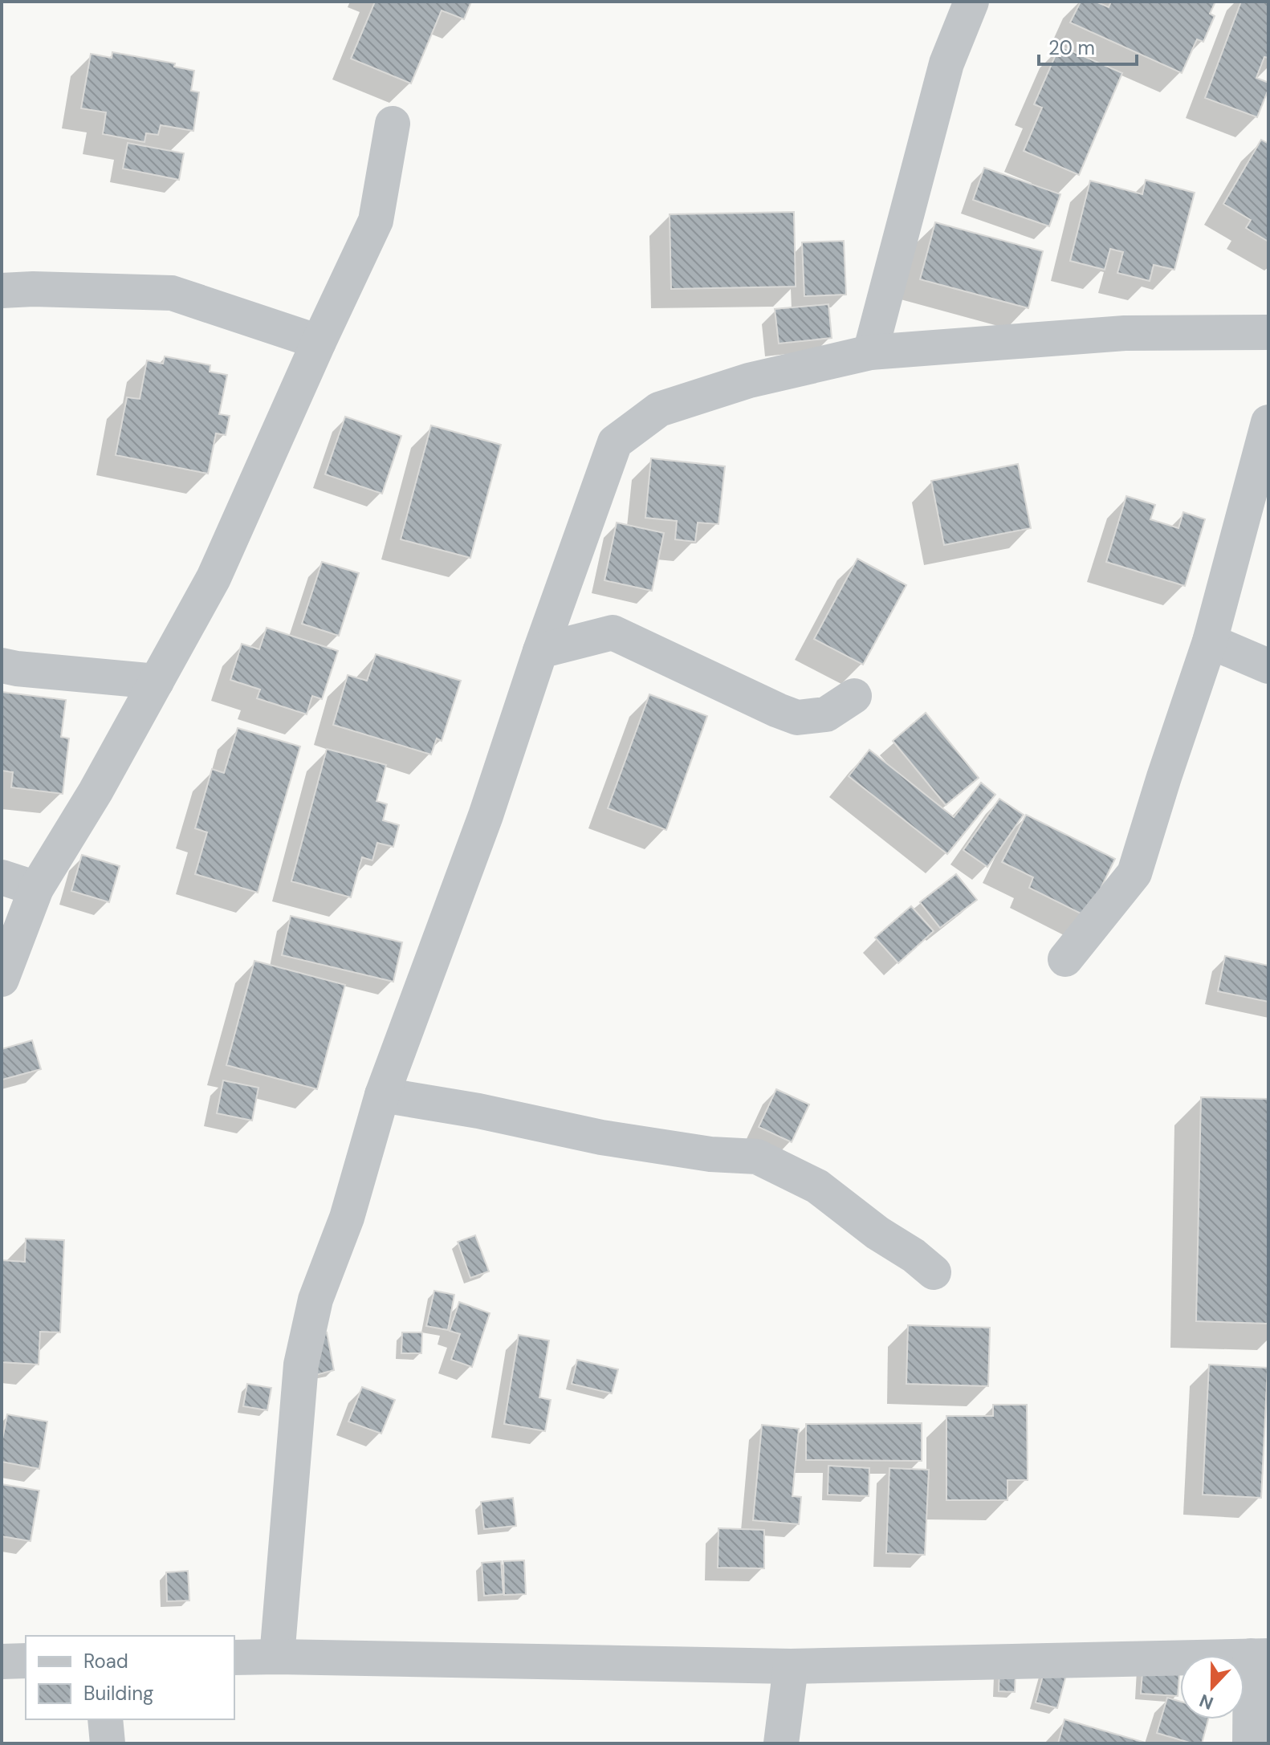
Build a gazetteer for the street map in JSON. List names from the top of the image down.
{
  "legend": ["Road", "Building"],
  "scale_bar": "20 m",
  "north": "bottom"
}
